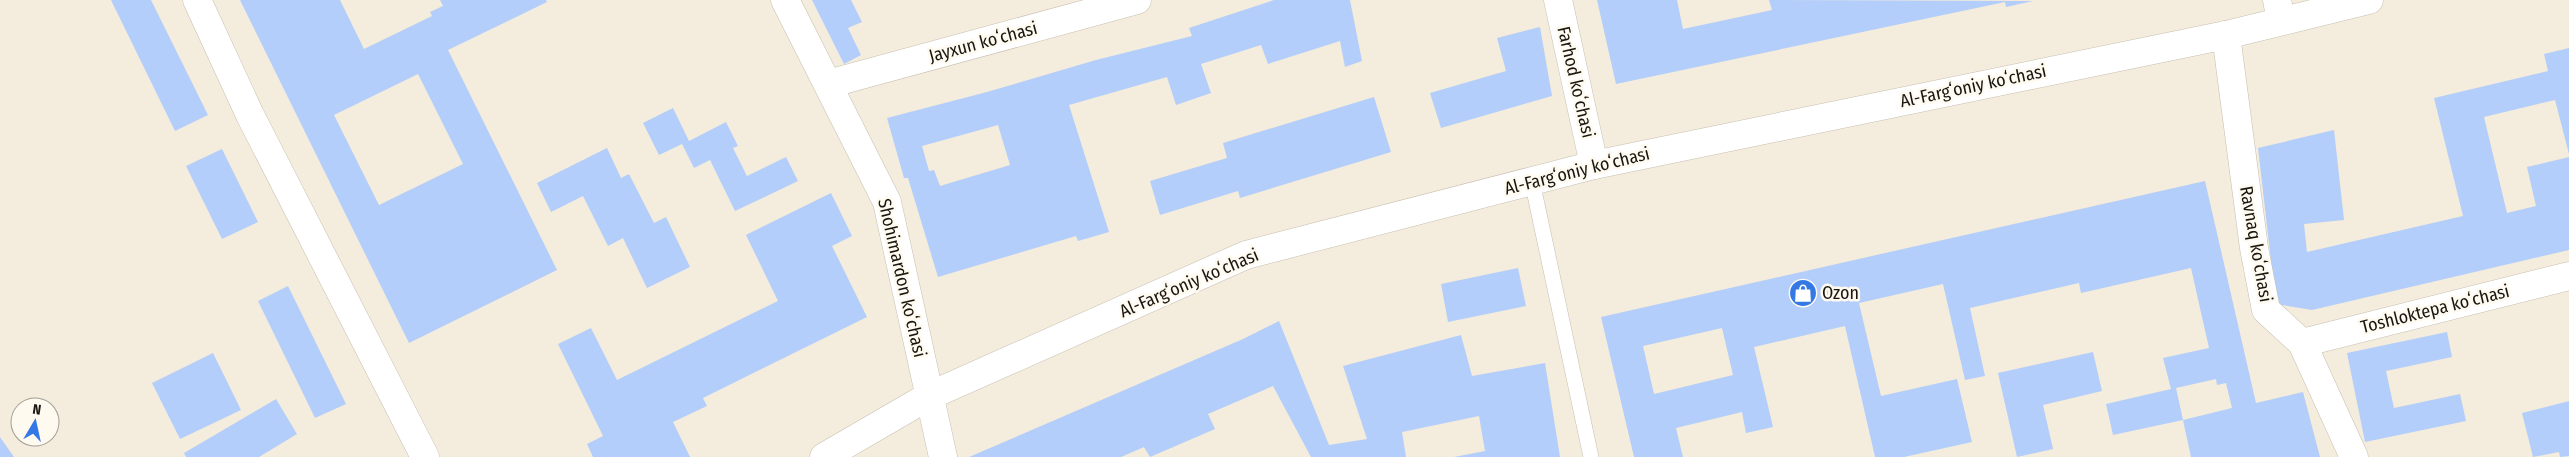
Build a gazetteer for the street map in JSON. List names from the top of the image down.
{
  "streets": {
    "street": [
      "Jayxun koʻchasi",
      "Farhod koʻchasi",
      "Al-Fargʻoniy koʻchasi",
      "Ravnaq koʻchasi",
      "Shohimardon koʻchasi",
      "Toshloktepa koʻchasi"
    ]
  },
  "crossings": [
    ["Jayxun koʻchasi", "Shohimardon koʻchasi"],
    ["Farhod koʻchasi", "Al-Fargʻoniy koʻchasi"],
    ["Al-Fargʻoniy koʻchasi", "Ravnaq koʻchasi"],
    ["Al-Fargʻoniy koʻchasi", "Shohimardon koʻchasi"],
    ["Ravnaq koʻchasi", "Toshloktepa koʻchasi"]
  ],
  "places": {
    "shop": ["Ozon"]
  },
  "north": "top"
}
